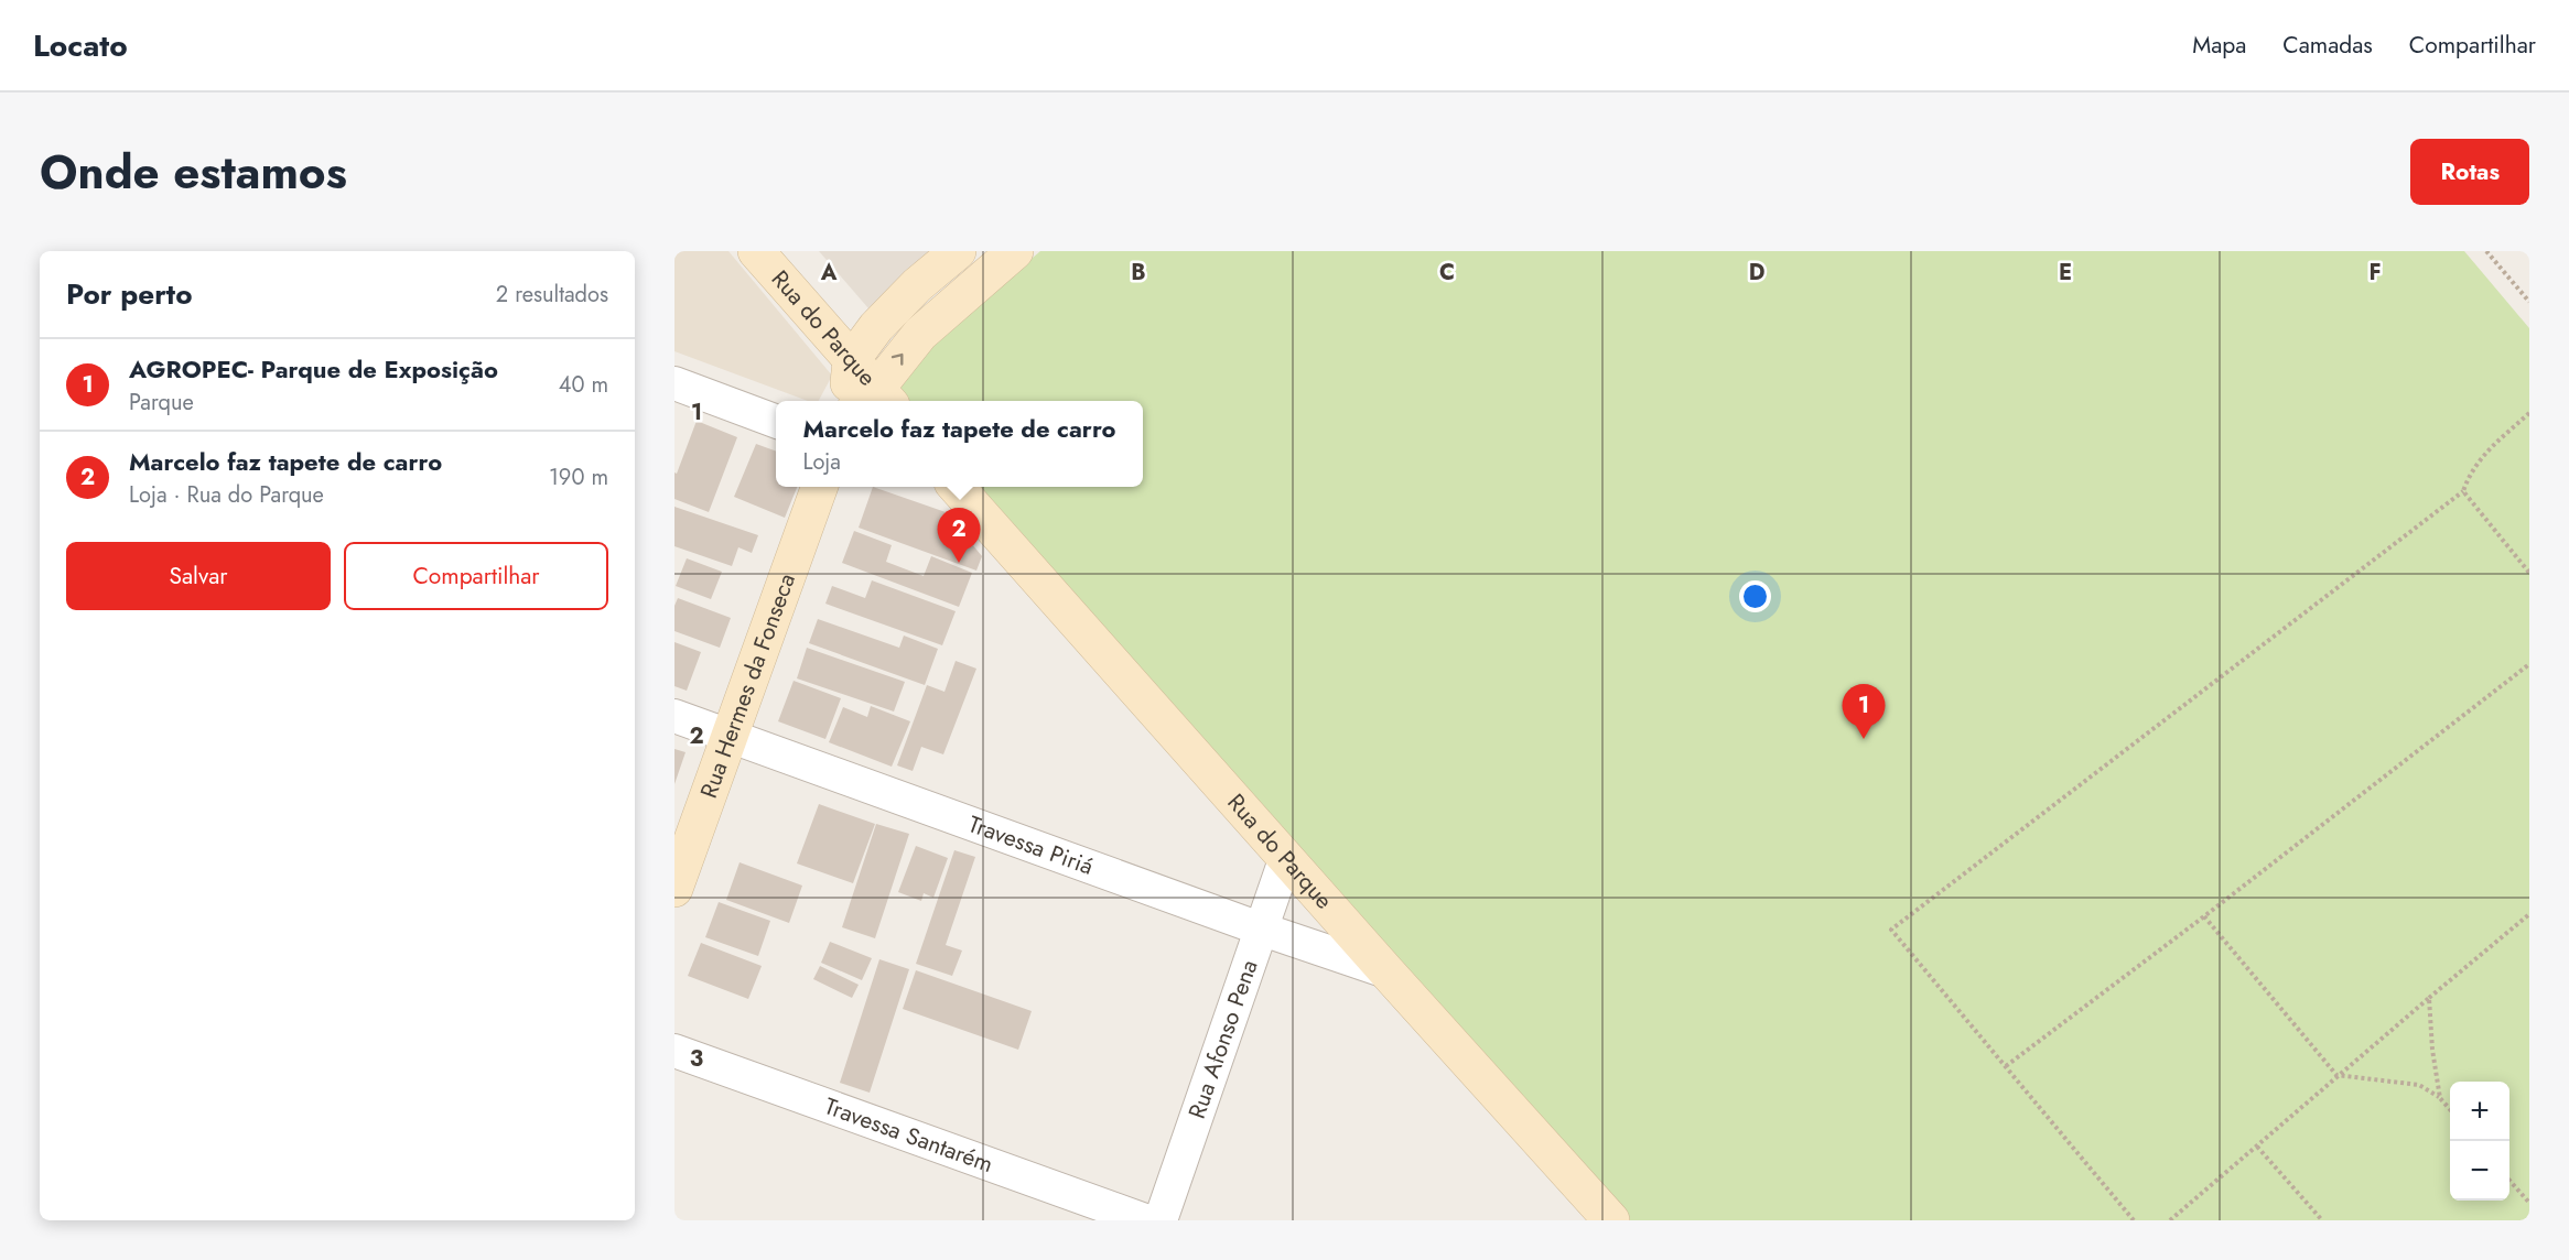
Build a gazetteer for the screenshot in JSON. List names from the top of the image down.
{
  "streets": {
    "street": [
      "Rua do Parque",
      "Rua Hermes da Fonseca",
      "Travessa Piriá",
      "Rua Afonso Pena",
      "Travessa Santarém"
    ]
  },
  "crossings": [
    ["Rua do Parque", "Travessa Piriá"],
    ["Rua do Parque", "Rua Afonso Pena"],
    ["Rua Hermes da Fonseca", "Travessa Piriá"],
    ["Travessa Piriá", "Rua Afonso Pena"]
  ],
  "page": {
    "header": "Locato",
    "nav": ["Mapa", "Camadas", "Compartilhar"],
    "title": "Onde estamos",
    "buttons": [
      "Rotas",
      ["Salvar", "Compartilhar"]
    ],
    "heading": ["Por perto", "2 resultados"],
    "list": [
      {
        "mark": "1",
        "name": "AGROPEC- Parque de Exposição",
        "note": "Parque",
        "value": "40 m"
      },
      {
        "mark": "2",
        "name": "Marcelo faz tapete de carro",
        "note": "Loja · Rua do Parque",
        "value": "190 m"
      }
    ],
    "popup": ["Marcelo faz tapete de carro", "Loja"],
    "pins": ["2", "1"],
    "map_buttons": ["+", "−"]
  },
  "grid": {
    "columns": [
      "A",
      "B",
      "C",
      "D",
      "E",
      "F"
    ],
    "rows": ["1", "2", "3"]
  }
}
